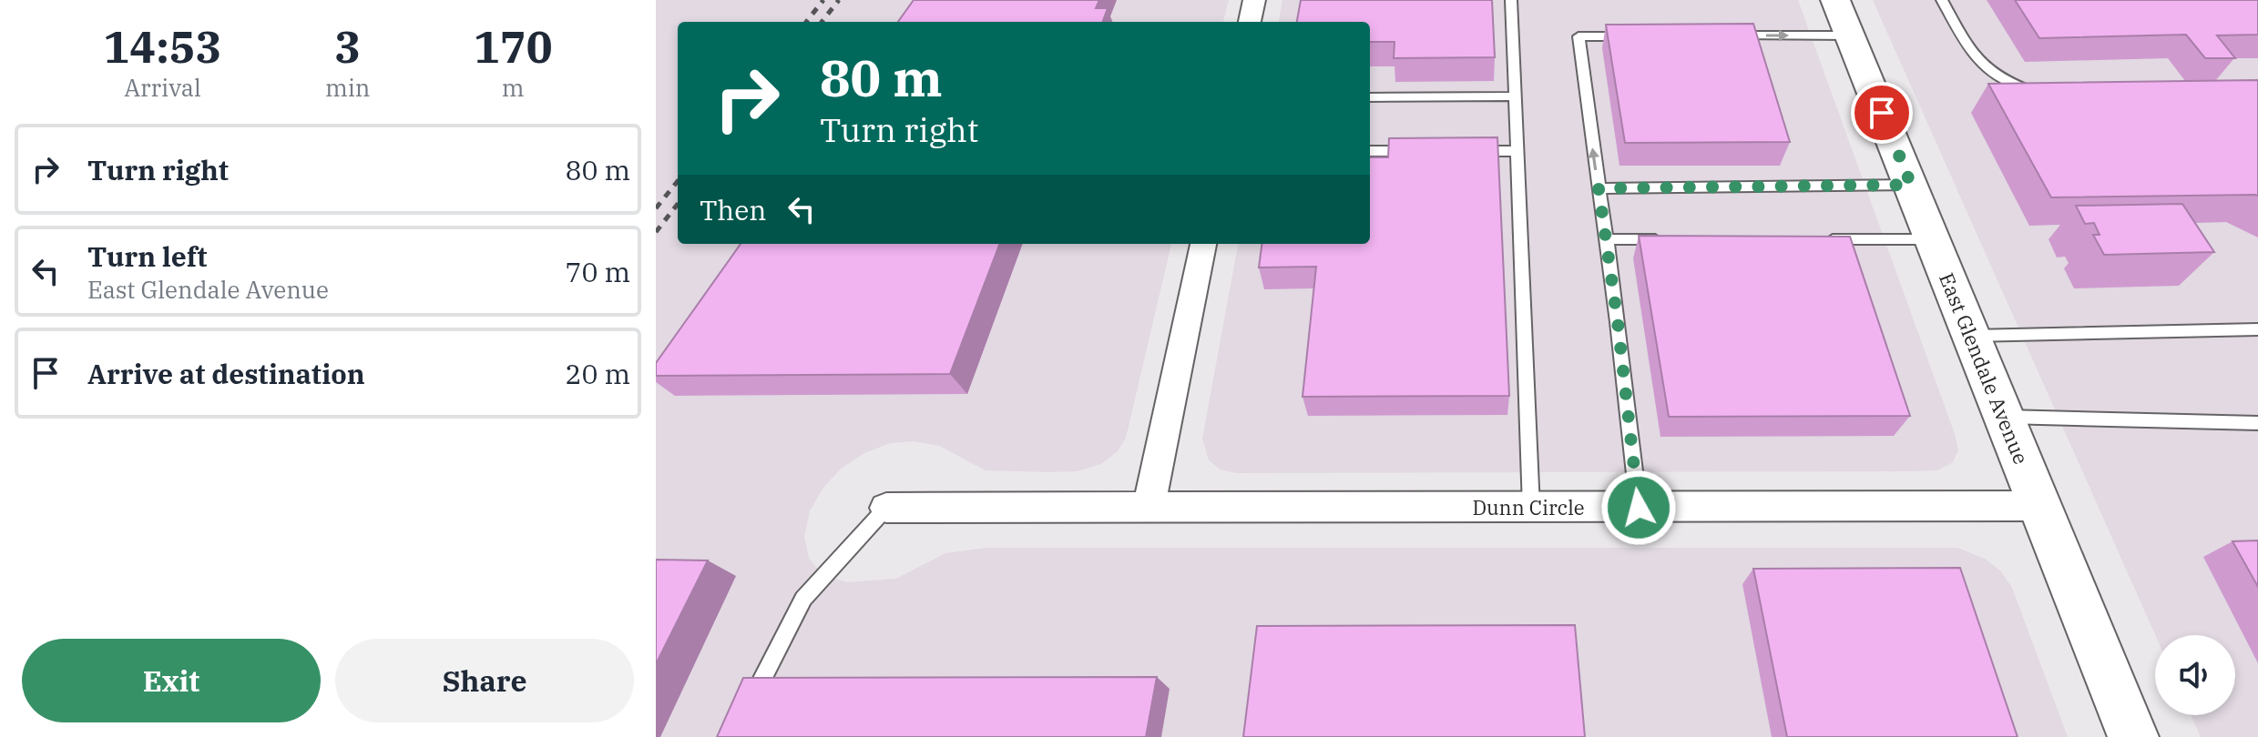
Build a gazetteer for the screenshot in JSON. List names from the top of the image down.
{
  "streets": {
    "street": ["East Glendale Avenue", "Dunn Circle"]
  },
  "crossings": [
    ["East Glendale Avenue", "Dunn Circle"]
  ],
  "page": {
    "eta": [
      "14:53",
      "Arrival",
      "3",
      "min",
      "170",
      "m"
    ],
    "turn": ["80 m", "Turn right"],
    "list": [
      {
        "name": "Turn right",
        "value": "80 m"
      },
      {
        "name": "Turn left",
        "note": "East Glendale Avenue",
        "value": "70 m"
      },
      {
        "name": "Arrive at destination",
        "value": "20 m"
      }
    ],
    "then": "Then",
    "buttons": ["Exit", "Share"]
  }
}
